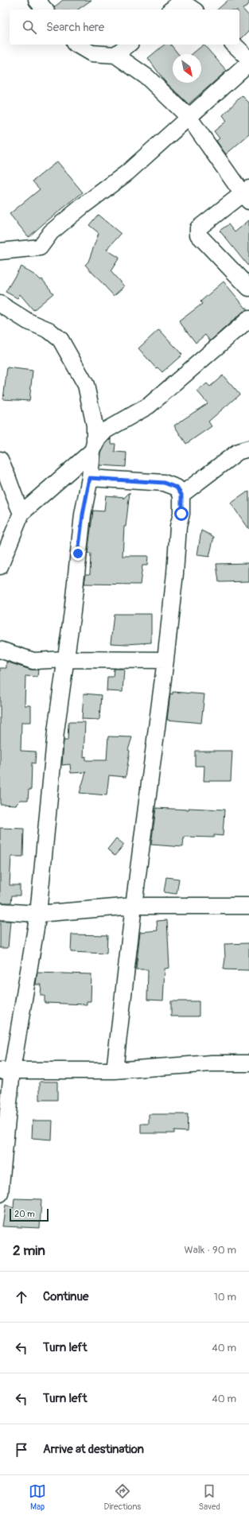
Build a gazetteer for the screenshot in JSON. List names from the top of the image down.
{
  "scale_bar": "20 m",
  "north": "bottom right",
  "page": {
    "search": "Search here",
    "scale": "20 m",
    "heading": ["2 min", "Walk · 90 m"],
    "list": [
      ["Continue", "10 m"],
      ["Turn left", "40 m"],
      ["Turn left", "40 m"],
      "Arrive at destination"
    ],
    "nav": ["Map", "Directions", "Saved"]
  }
}
